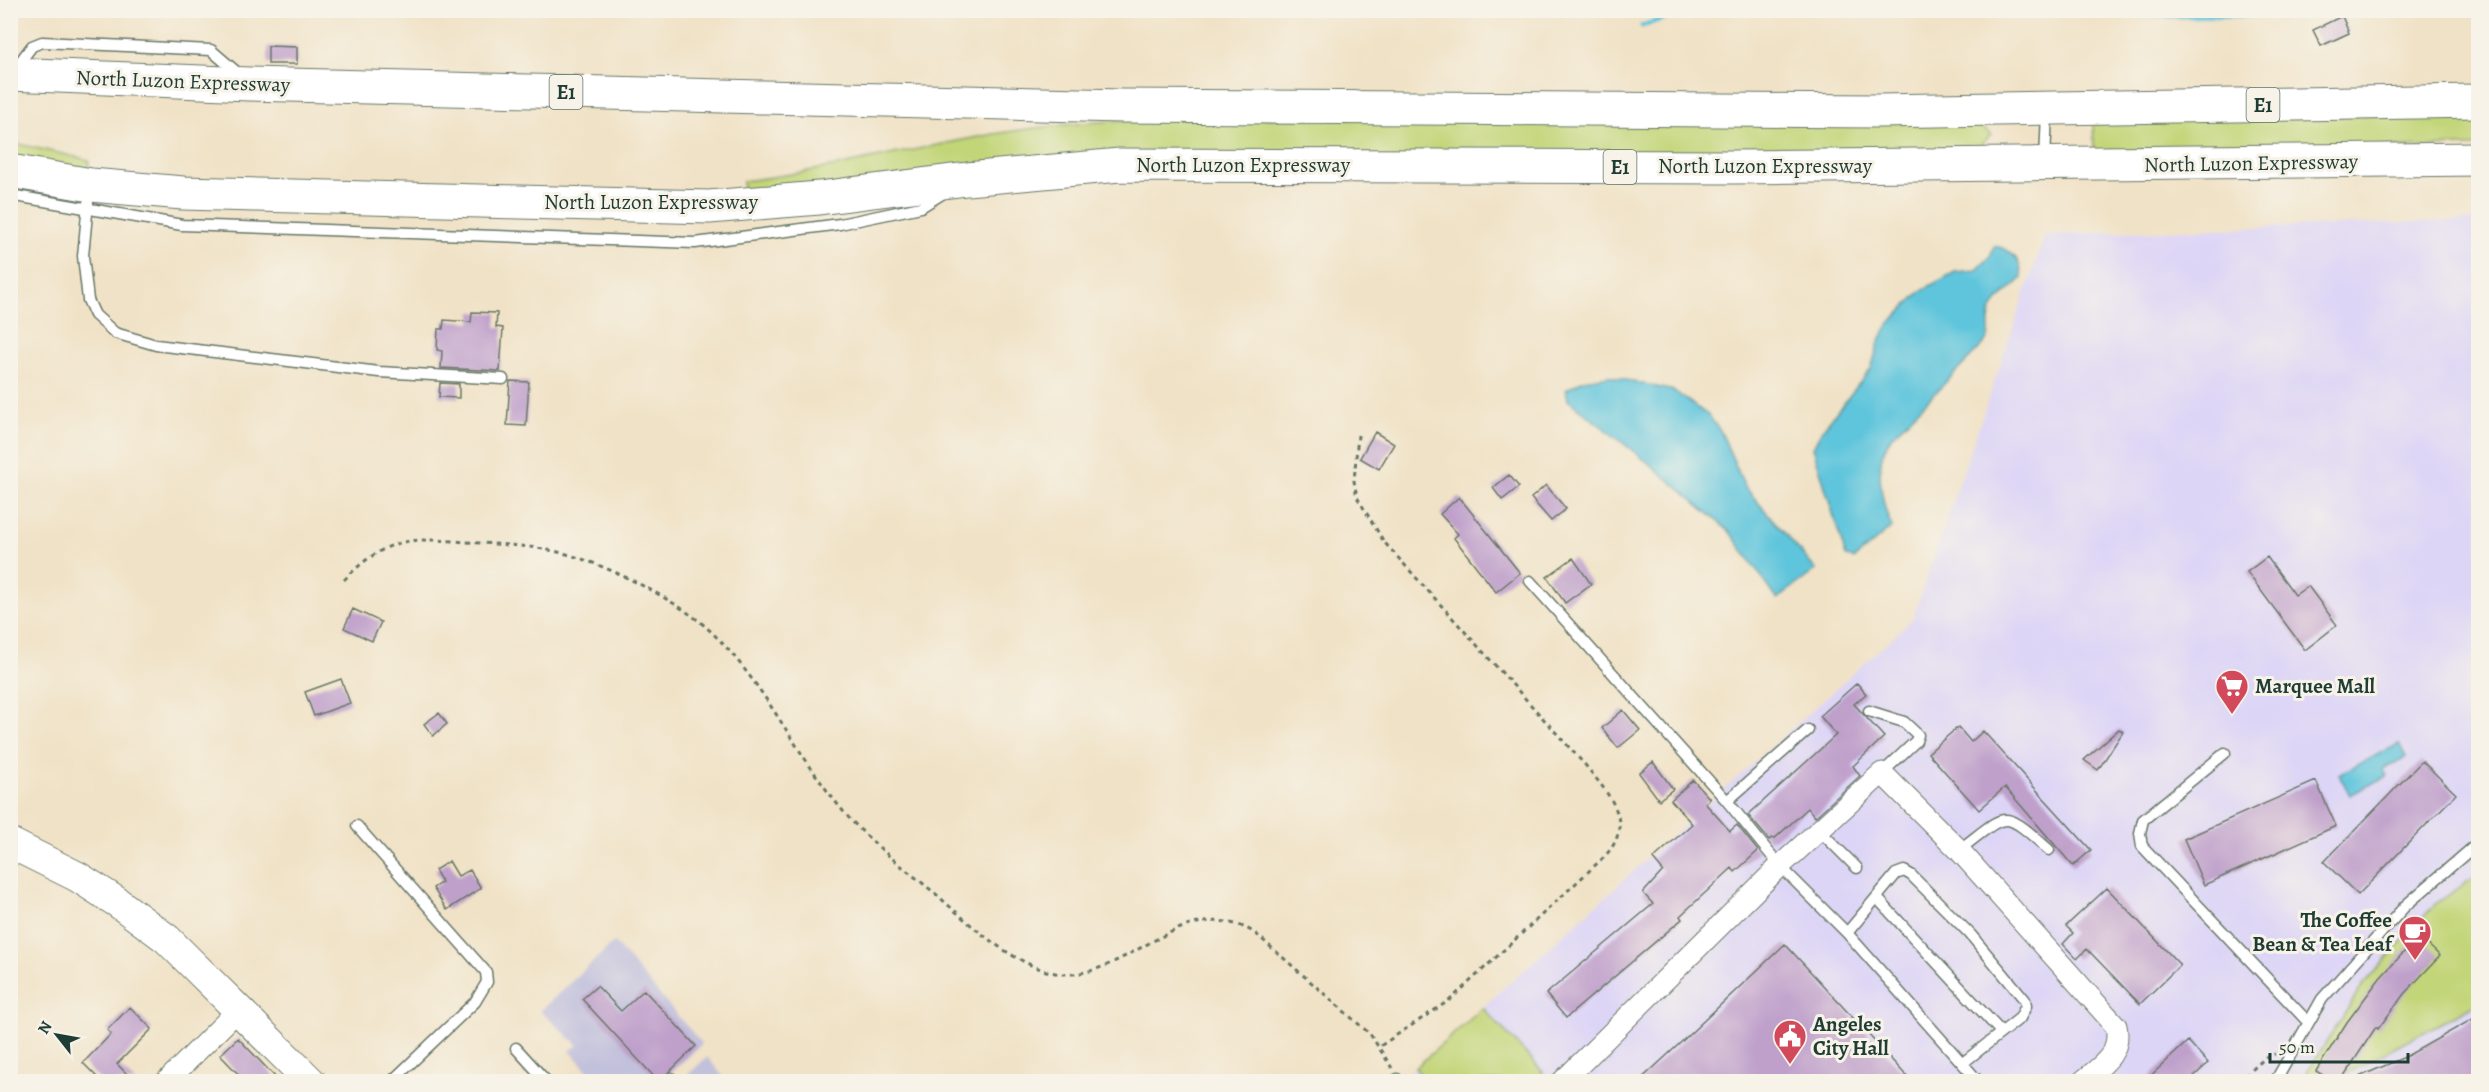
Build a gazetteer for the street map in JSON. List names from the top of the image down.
{
  "streets": {
    "highway": ["North Luzon Expressway", "E1"]
  },
  "places": {
    "supermarket": ["Marquee Mall"],
    "cafe": ["The Coffee Bean & Tea Leaf"],
    "public building": ["Angeles City Hall"]
  },
  "scale_bar": "50 m",
  "north": "top left"
}
